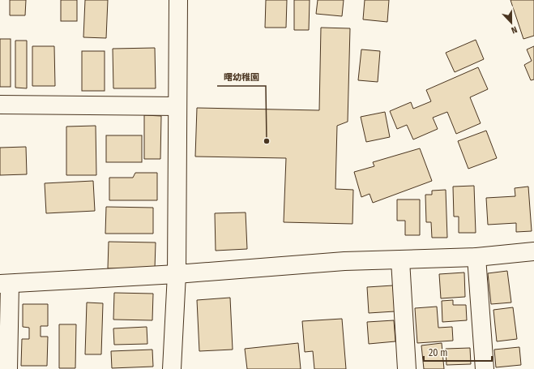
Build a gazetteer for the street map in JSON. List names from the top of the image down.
{
  "places": ["曙幼稚園"],
  "scale_bar": "20 m",
  "north": "bottom"
}
